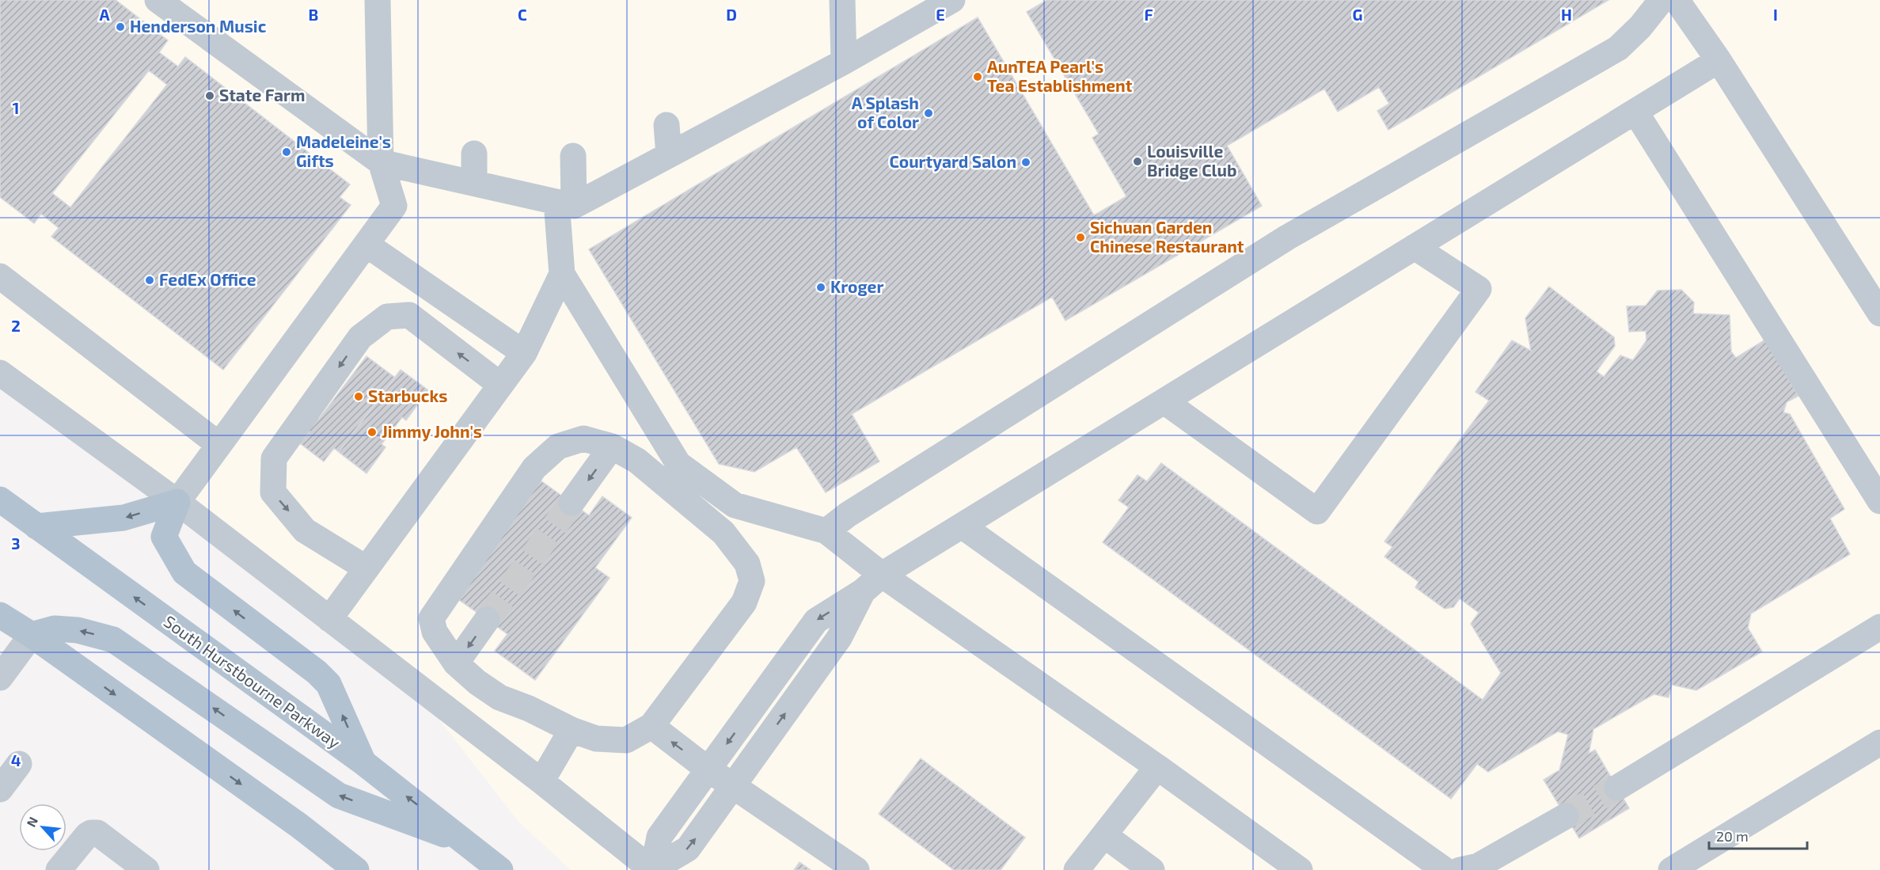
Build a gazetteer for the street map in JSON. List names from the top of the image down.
{
  "streets": {
    "main road": ["South Hurstbourne Parkway"]
  },
  "places": [
    "Henderson Music",
    "AunTEA Pearl's Tea Establishment",
    "State Farm",
    "A Splash of Color",
    "Madeleine's Gifts",
    "Louisville Bridge Club",
    "Courtyard Salon",
    "Sichuan Garden Chinese Restaurant",
    "FedEx Office",
    "Kroger",
    "Starbucks",
    "Jimmy John's"
  ],
  "scale_bar": "20 m",
  "north": "top left",
  "grid": {
    "columns": [
      "A",
      "B",
      "C",
      "D",
      "E",
      "F",
      "G",
      "H",
      "I"
    ],
    "rows": [
      "1",
      "2",
      "3",
      "4"
    ]
  }
}
